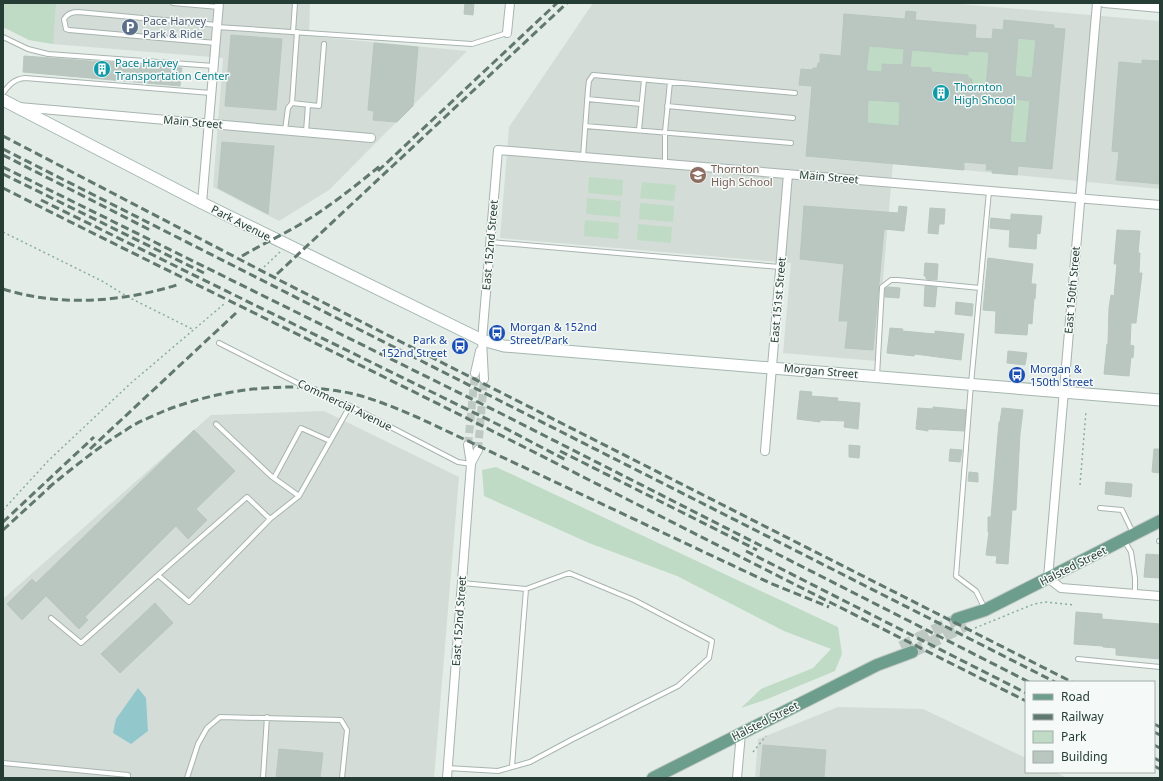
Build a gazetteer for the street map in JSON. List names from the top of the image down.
{
  "streets": {
    "main road": ["Halsted Street"],
    "street": [
      "Main Street",
      "Park Avenue",
      "East 152nd Street",
      "East 150th Street",
      "East 151st Street",
      "Morgan Street"
    ],
    "lane": ["Commercial Avenue"]
  },
  "crossings": [
    ["Main Street", "Park Avenue"],
    ["Main Street", "East 152nd Street"],
    ["Main Street", "East 150th Street"],
    ["Main Street", "East 151st Street"],
    ["Park Avenue", "East 152nd Street"],
    ["Park Avenue", "Morgan Street"],
    ["East 152nd Street", "Morgan Street"],
    ["East 152nd Street", "Commercial Avenue"],
    ["East 150th Street", "Morgan Street"],
    ["East 150th Street", "Halsted Street"],
    ["East 151st Street", "Morgan Street"]
  ],
  "places": {
    "parking": ["Pace Harvey Park & Ride"],
    "building": ["Pace Harvey Transportation Center", "Thornton High Shcool"],
    "school or university": ["Thornton High School"],
    "bus stop": ["Morgan & 152nd Street/Park", "Park & 152nd Street", "Morgan & 150th Street"]
  },
  "legend": [
    "Road",
    "Railway",
    "Park",
    "Building"
  ]
}
